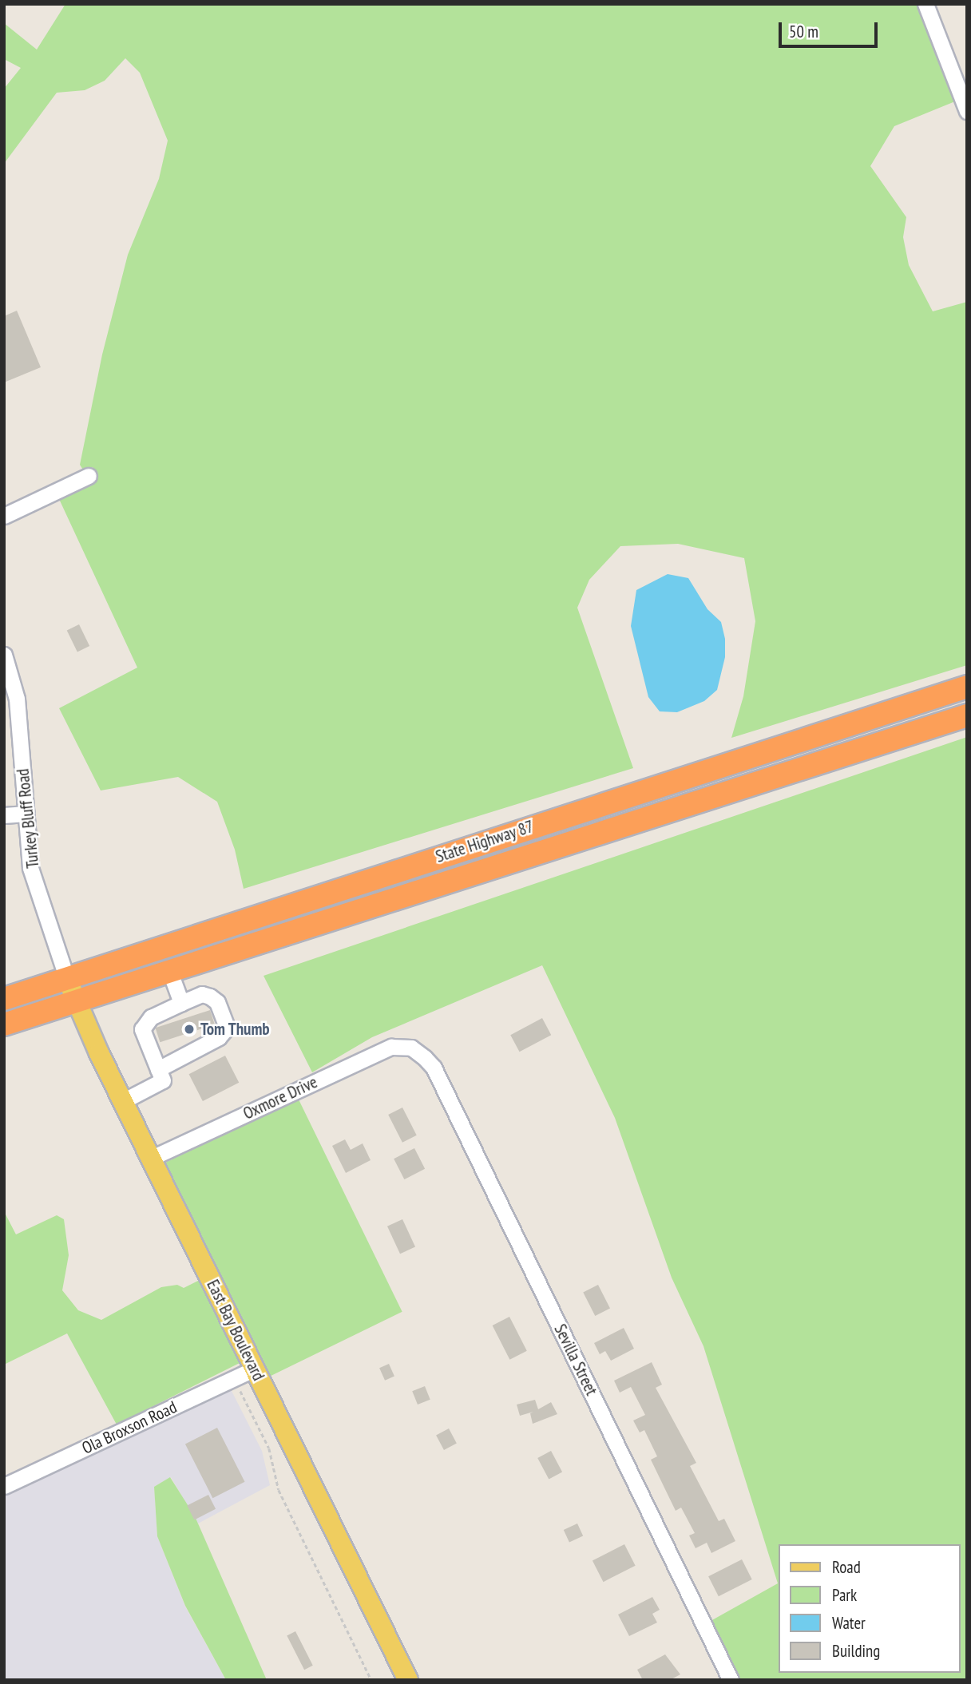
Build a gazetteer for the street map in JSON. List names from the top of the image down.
{
  "streets": {
    "highway": ["State Highway 87"],
    "main road": ["East Bay Boulevard"],
    "street": [
      "Turkey Bluff Road",
      "Oxmore Drive",
      "Sevilla Street",
      "Ola Broxson Road"
    ]
  },
  "crossings": [
    ["Turkey Bluff Road", "State Highway 87"],
    ["Turkey Bluff Road", "East Bay Boulevard"],
    ["State Highway 87", "East Bay Boulevard"],
    ["Oxmore Drive", "East Bay Boulevard"],
    ["Oxmore Drive", "Sevilla Street"],
    ["East Bay Boulevard", "Ola Broxson Road"]
  ],
  "places": ["Tom Thumb"],
  "legend": [
    "Road",
    "Park",
    "Water",
    "Building"
  ],
  "scale_bar": "50 m"
}
